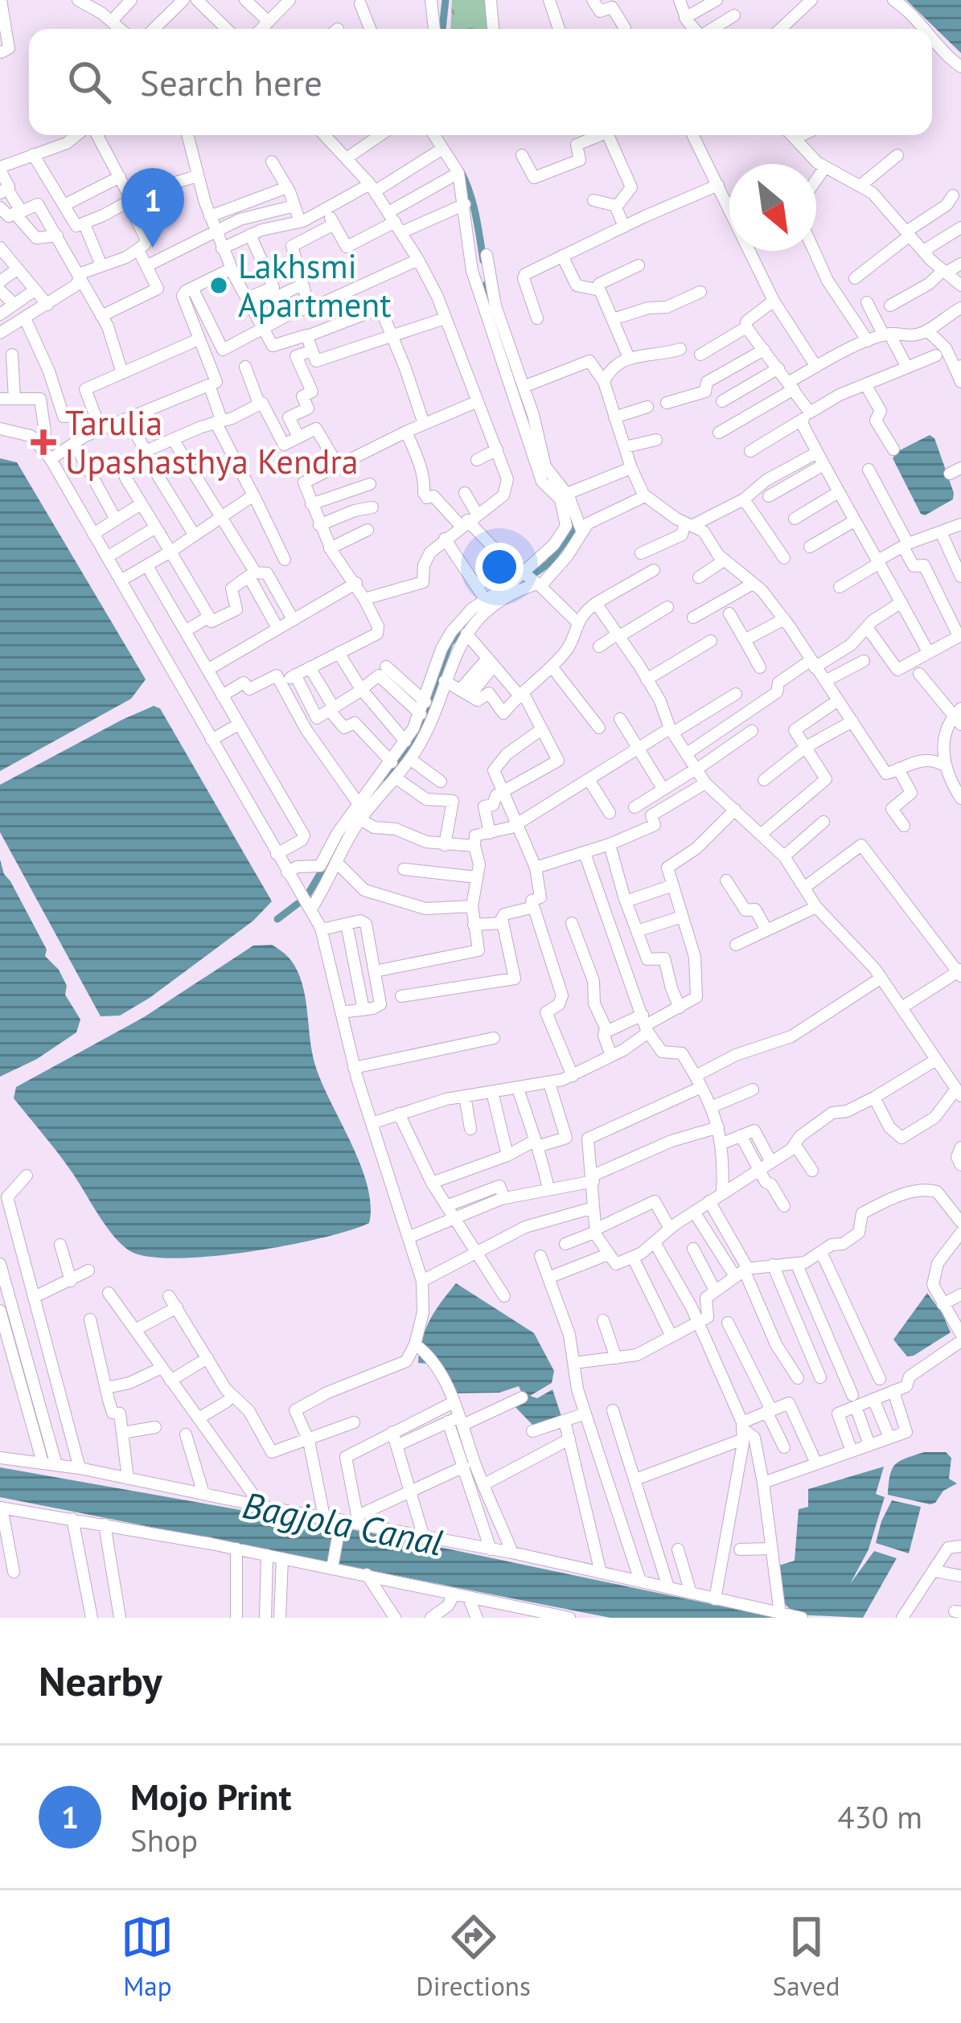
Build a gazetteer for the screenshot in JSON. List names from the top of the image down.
{
  "water": ["Bagjola Canal"],
  "places": {
    "other": ["Lakhsmi Apartment"],
    "health": ["Tarulia Upashasthya Kendra"]
  },
  "north": "bottom right",
  "page": {
    "search": "Search here",
    "pins": "1",
    "heading": "Nearby",
    "list": [
      {
        "mark": "1",
        "name": "Mojo Print",
        "note": "Shop",
        "value": "430 m"
      }
    ],
    "nav": ["Map", "Directions", "Saved"]
  }
}
